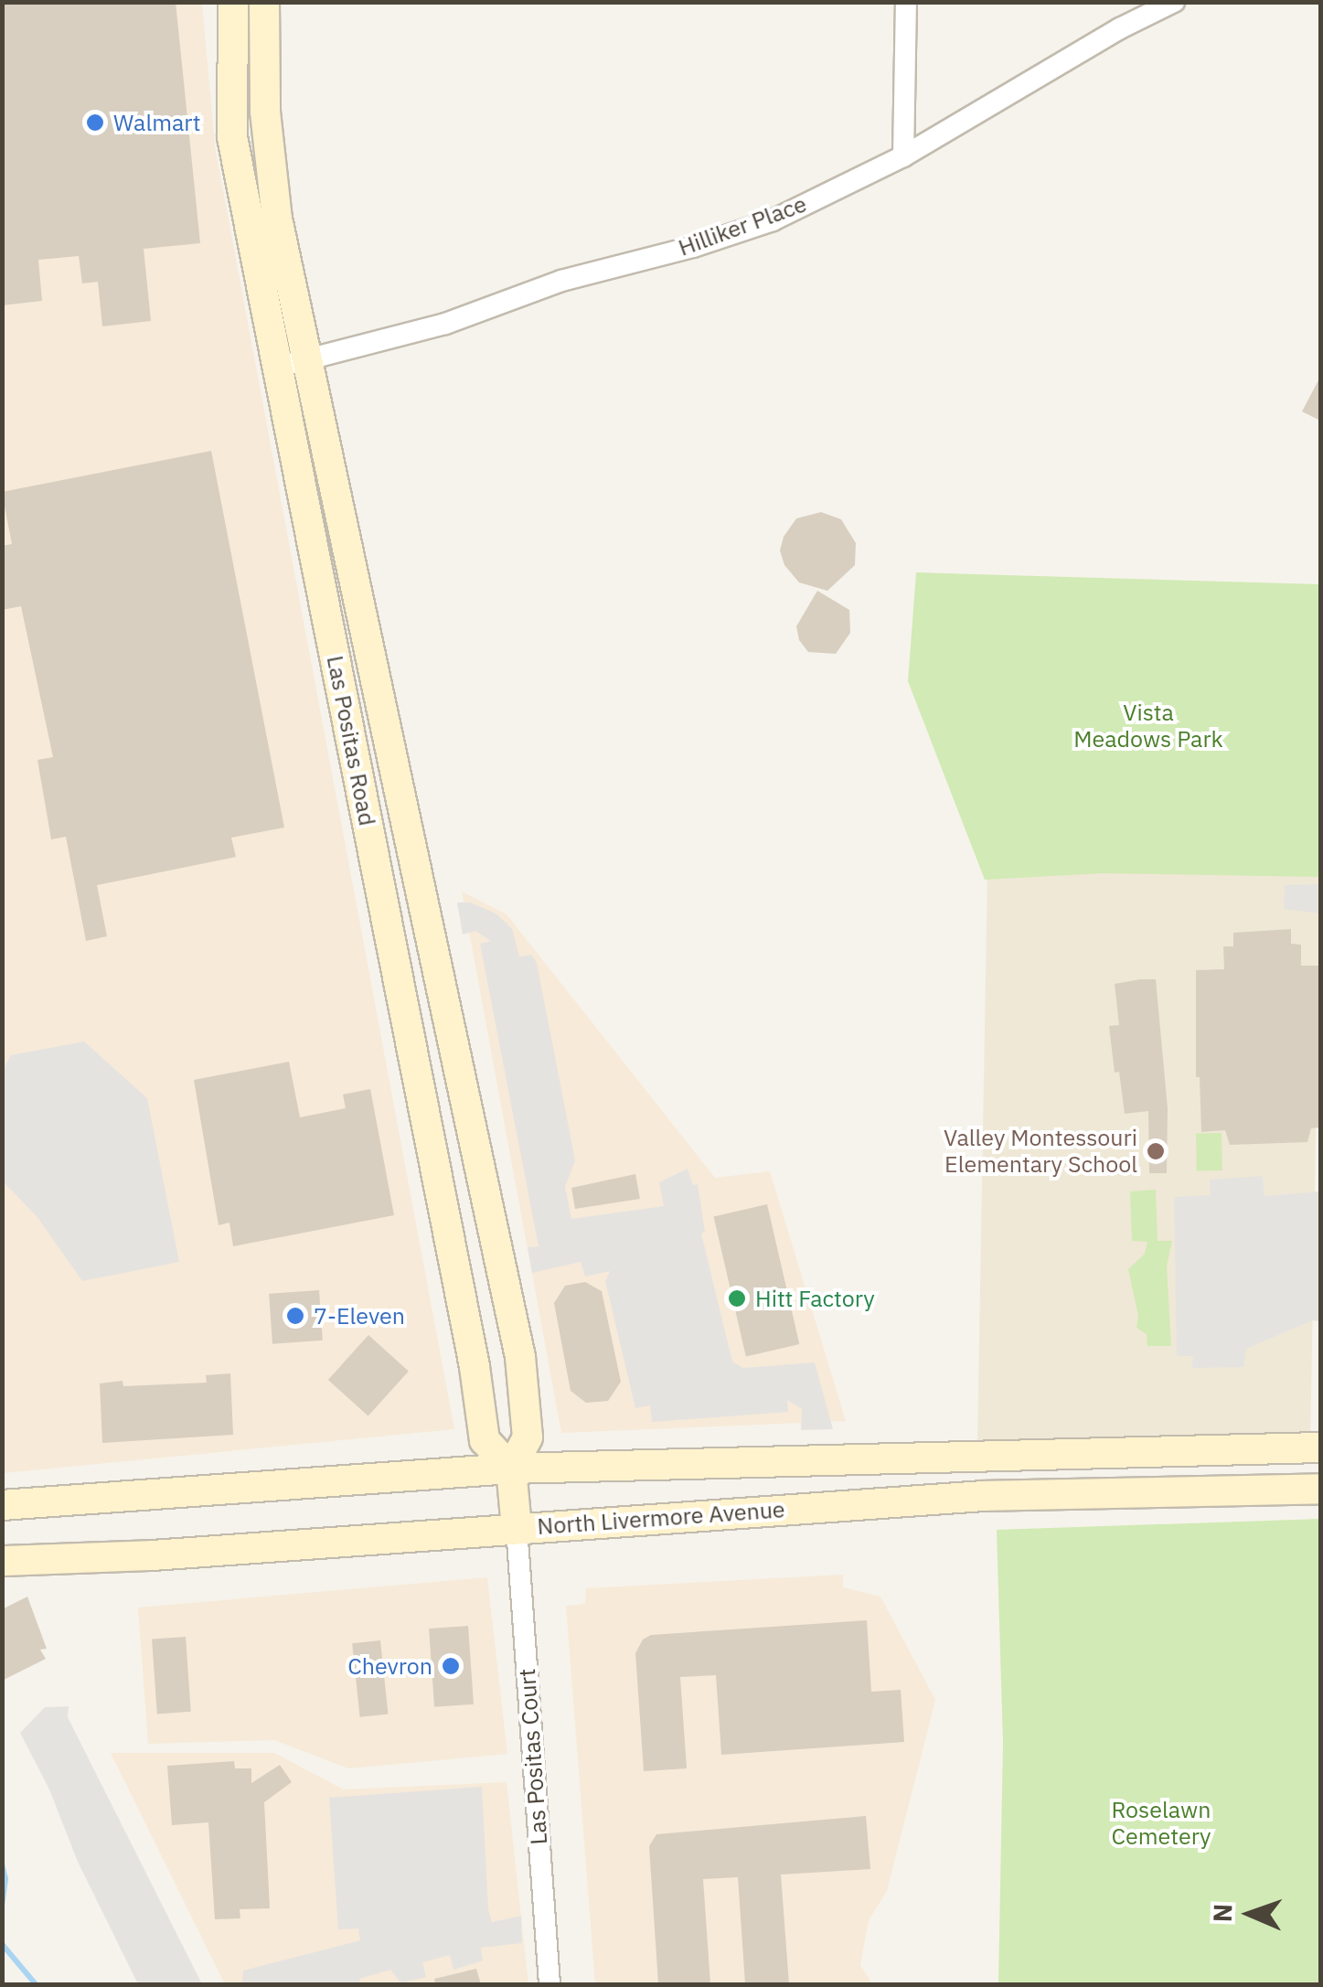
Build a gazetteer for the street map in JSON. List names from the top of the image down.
{
  "streets": {
    "main road": ["Las Positas Road", "North Livermore Avenue"],
    "street": ["Hilliker Place", "Las Positas Court"]
  },
  "crossings": [
    ["Hilliker Place", "Las Positas Road"],
    ["Las Positas Road", "North Livermore Avenue"],
    ["Las Positas Road", "Las Positas Court"],
    ["North Livermore Avenue", "Las Positas Court"]
  ],
  "parks": ["Vista Meadows Park", "Roselawn Cemetery"],
  "places": [
    "Walmart",
    "Valley Montessouri Elementary School",
    "Hitt Factory",
    "7-Eleven",
    "Chevron"
  ],
  "north": "left"
}
